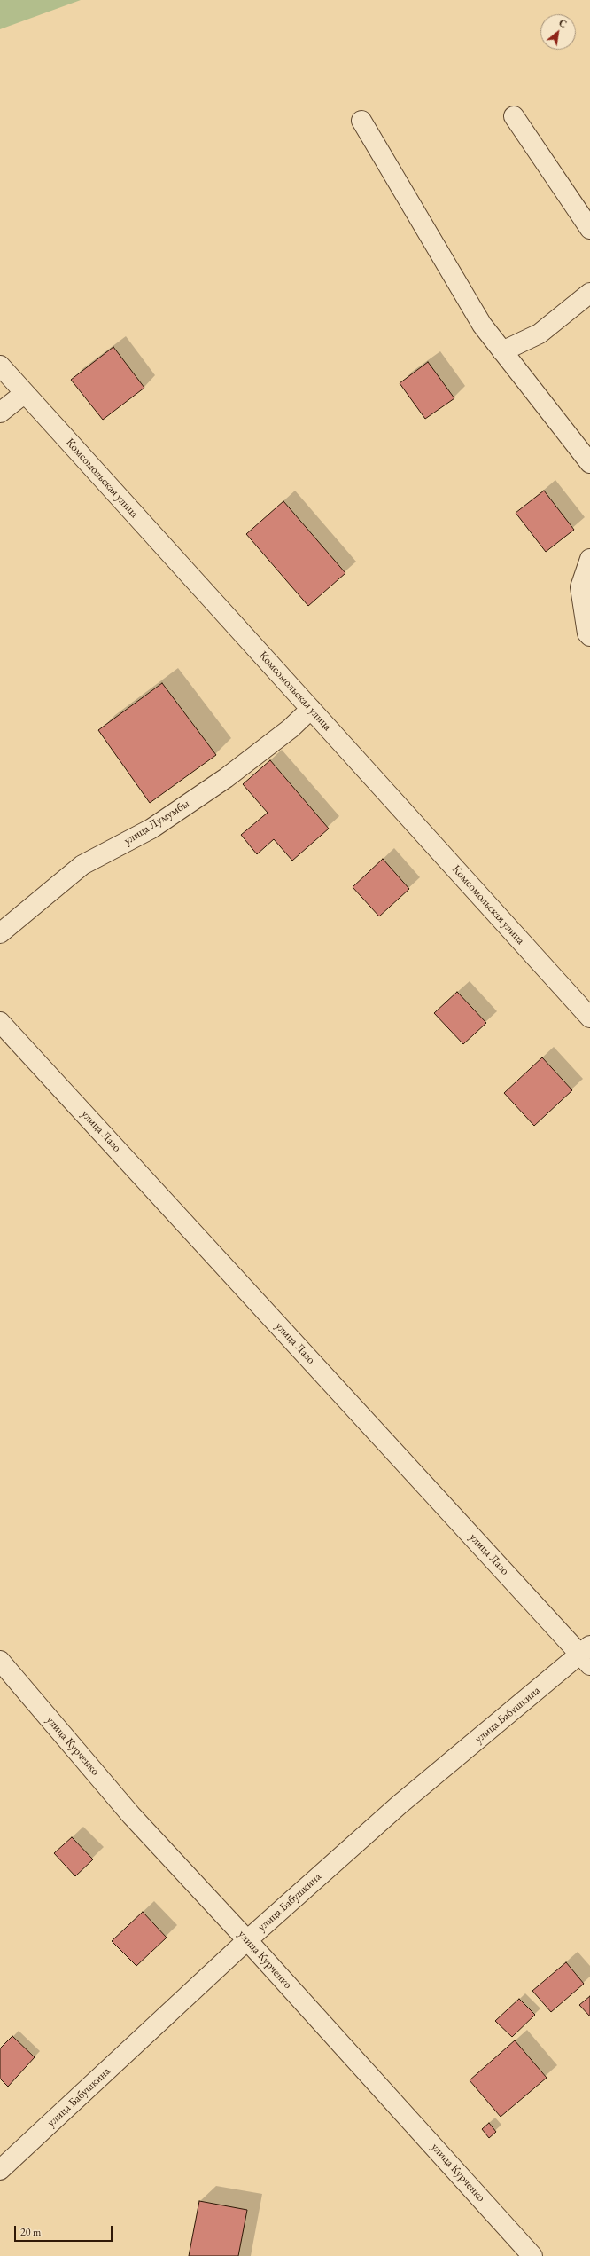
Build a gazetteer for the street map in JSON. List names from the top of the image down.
{
  "streets": {
    "street": [
      "Комсомольская улица",
      "улица Лумумбы",
      "улица Лазо",
      "улица Бабушкина",
      "улица Курченко"
    ]
  },
  "crossings": [
    ["Комсомольская улица", "улица Лумумбы"],
    ["улица Лазо", "улица Бабушкина"],
    ["улица Бабушкина", "улица Курченко"]
  ],
  "scale_bar": "20 m",
  "north": "top right"
}
